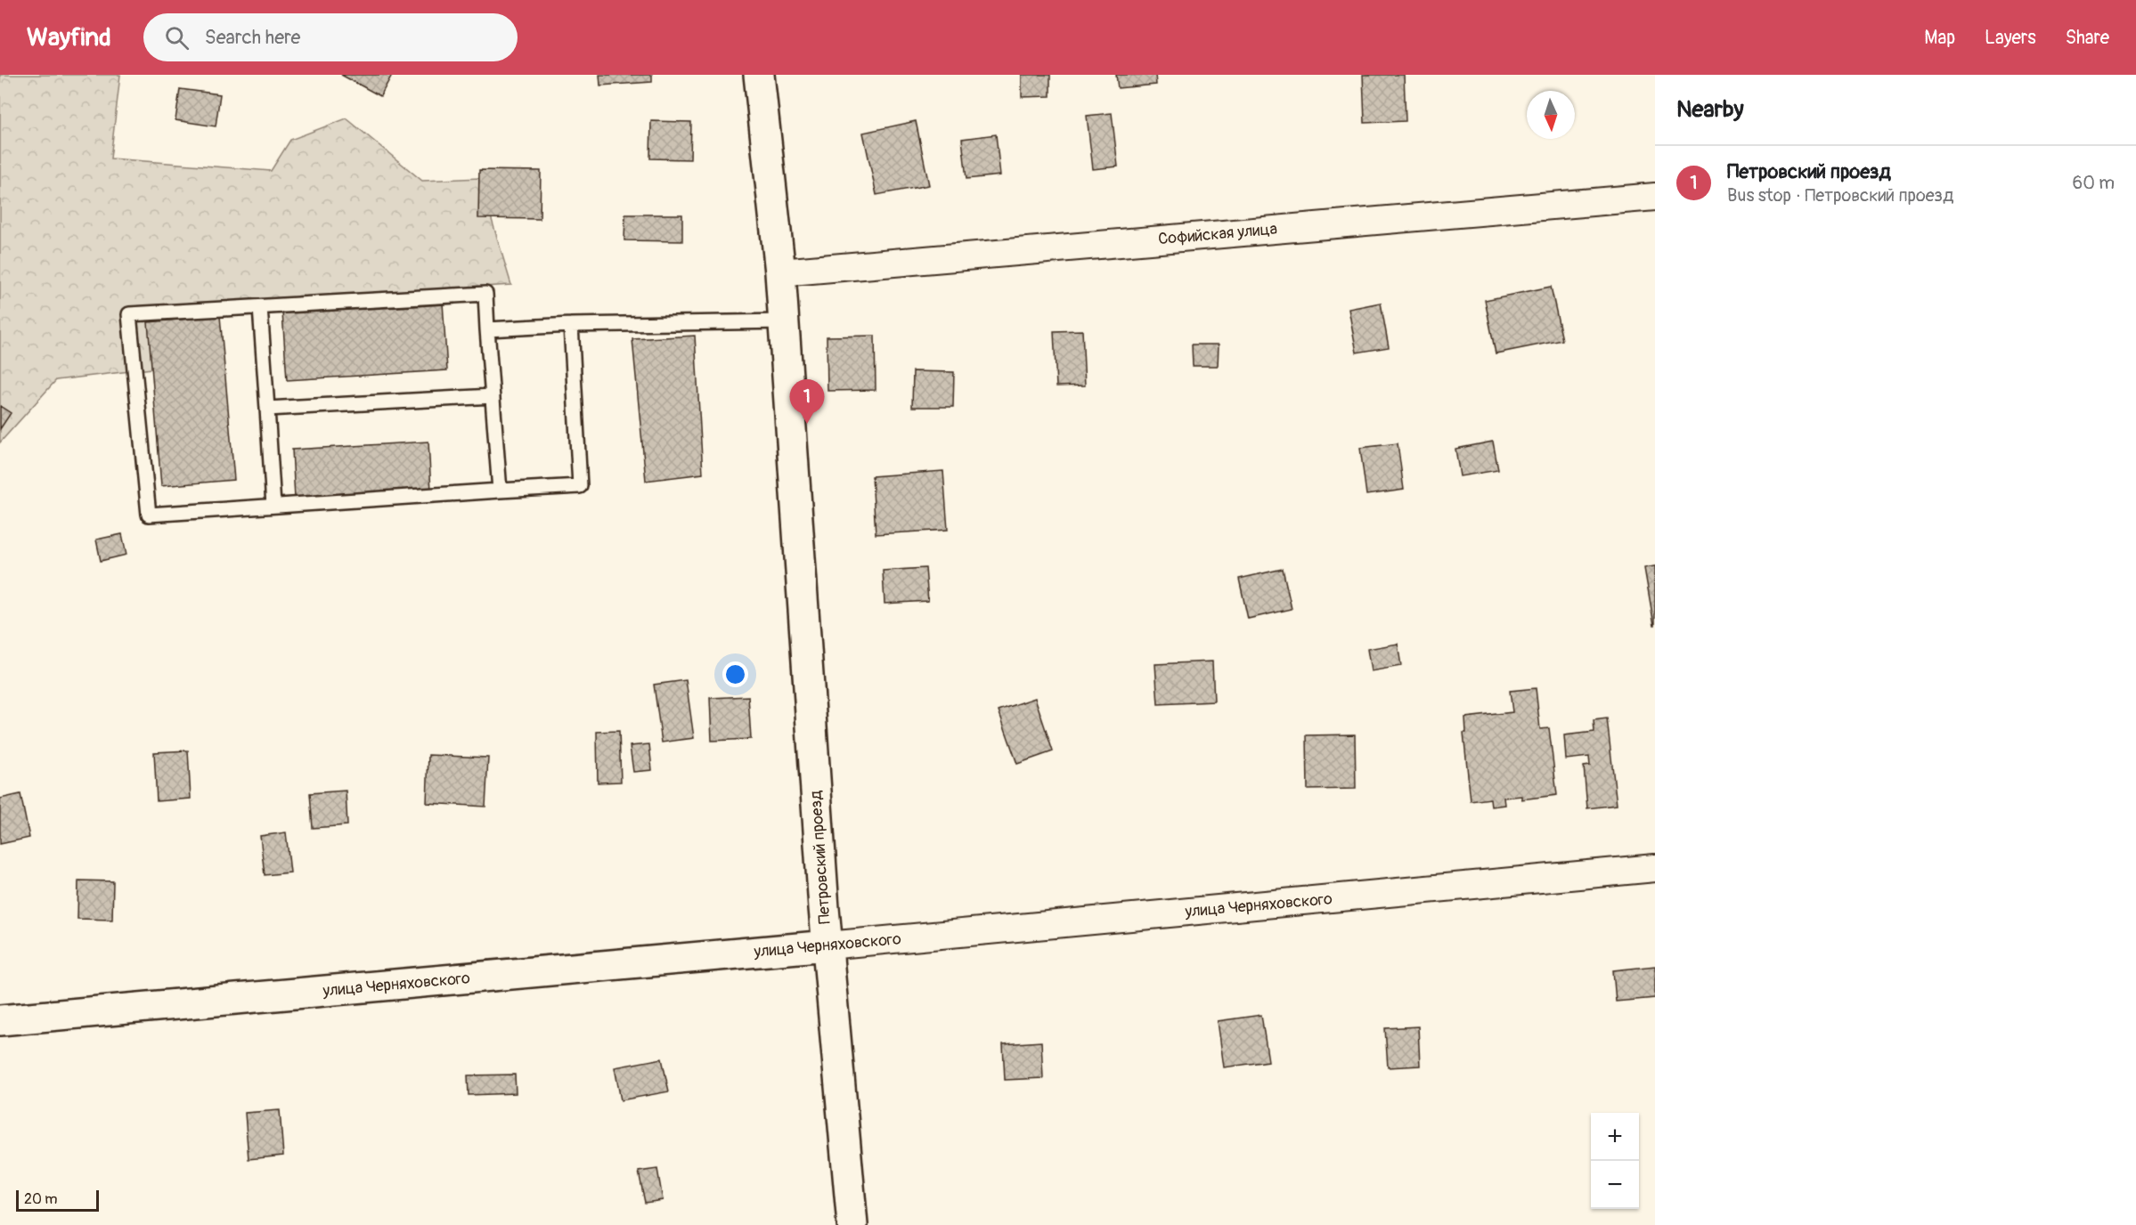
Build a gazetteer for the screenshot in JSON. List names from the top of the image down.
{
  "streets": {
    "street": ["Софийская улица", "Петровский проезд", "улица Черняховского"]
  },
  "crossings": [
    ["Софийская улица", "Петровский проезд"],
    ["Петровский проезд", "улица Черняховского"]
  ],
  "scale_bar": "20 m",
  "north": "bottom",
  "page": {
    "header": "Wayfind",
    "search": "Search here",
    "nav": ["Map", "Layers", "Share"],
    "heading": "Nearby",
    "list": [
      {
        "mark": "1",
        "name": "Петровский проезд",
        "note": "Bus stop · Петровский проезд",
        "value": "60 m"
      }
    ],
    "pins": "1",
    "map_buttons": ["+", "−"],
    "scale": "20 m"
  }
}
